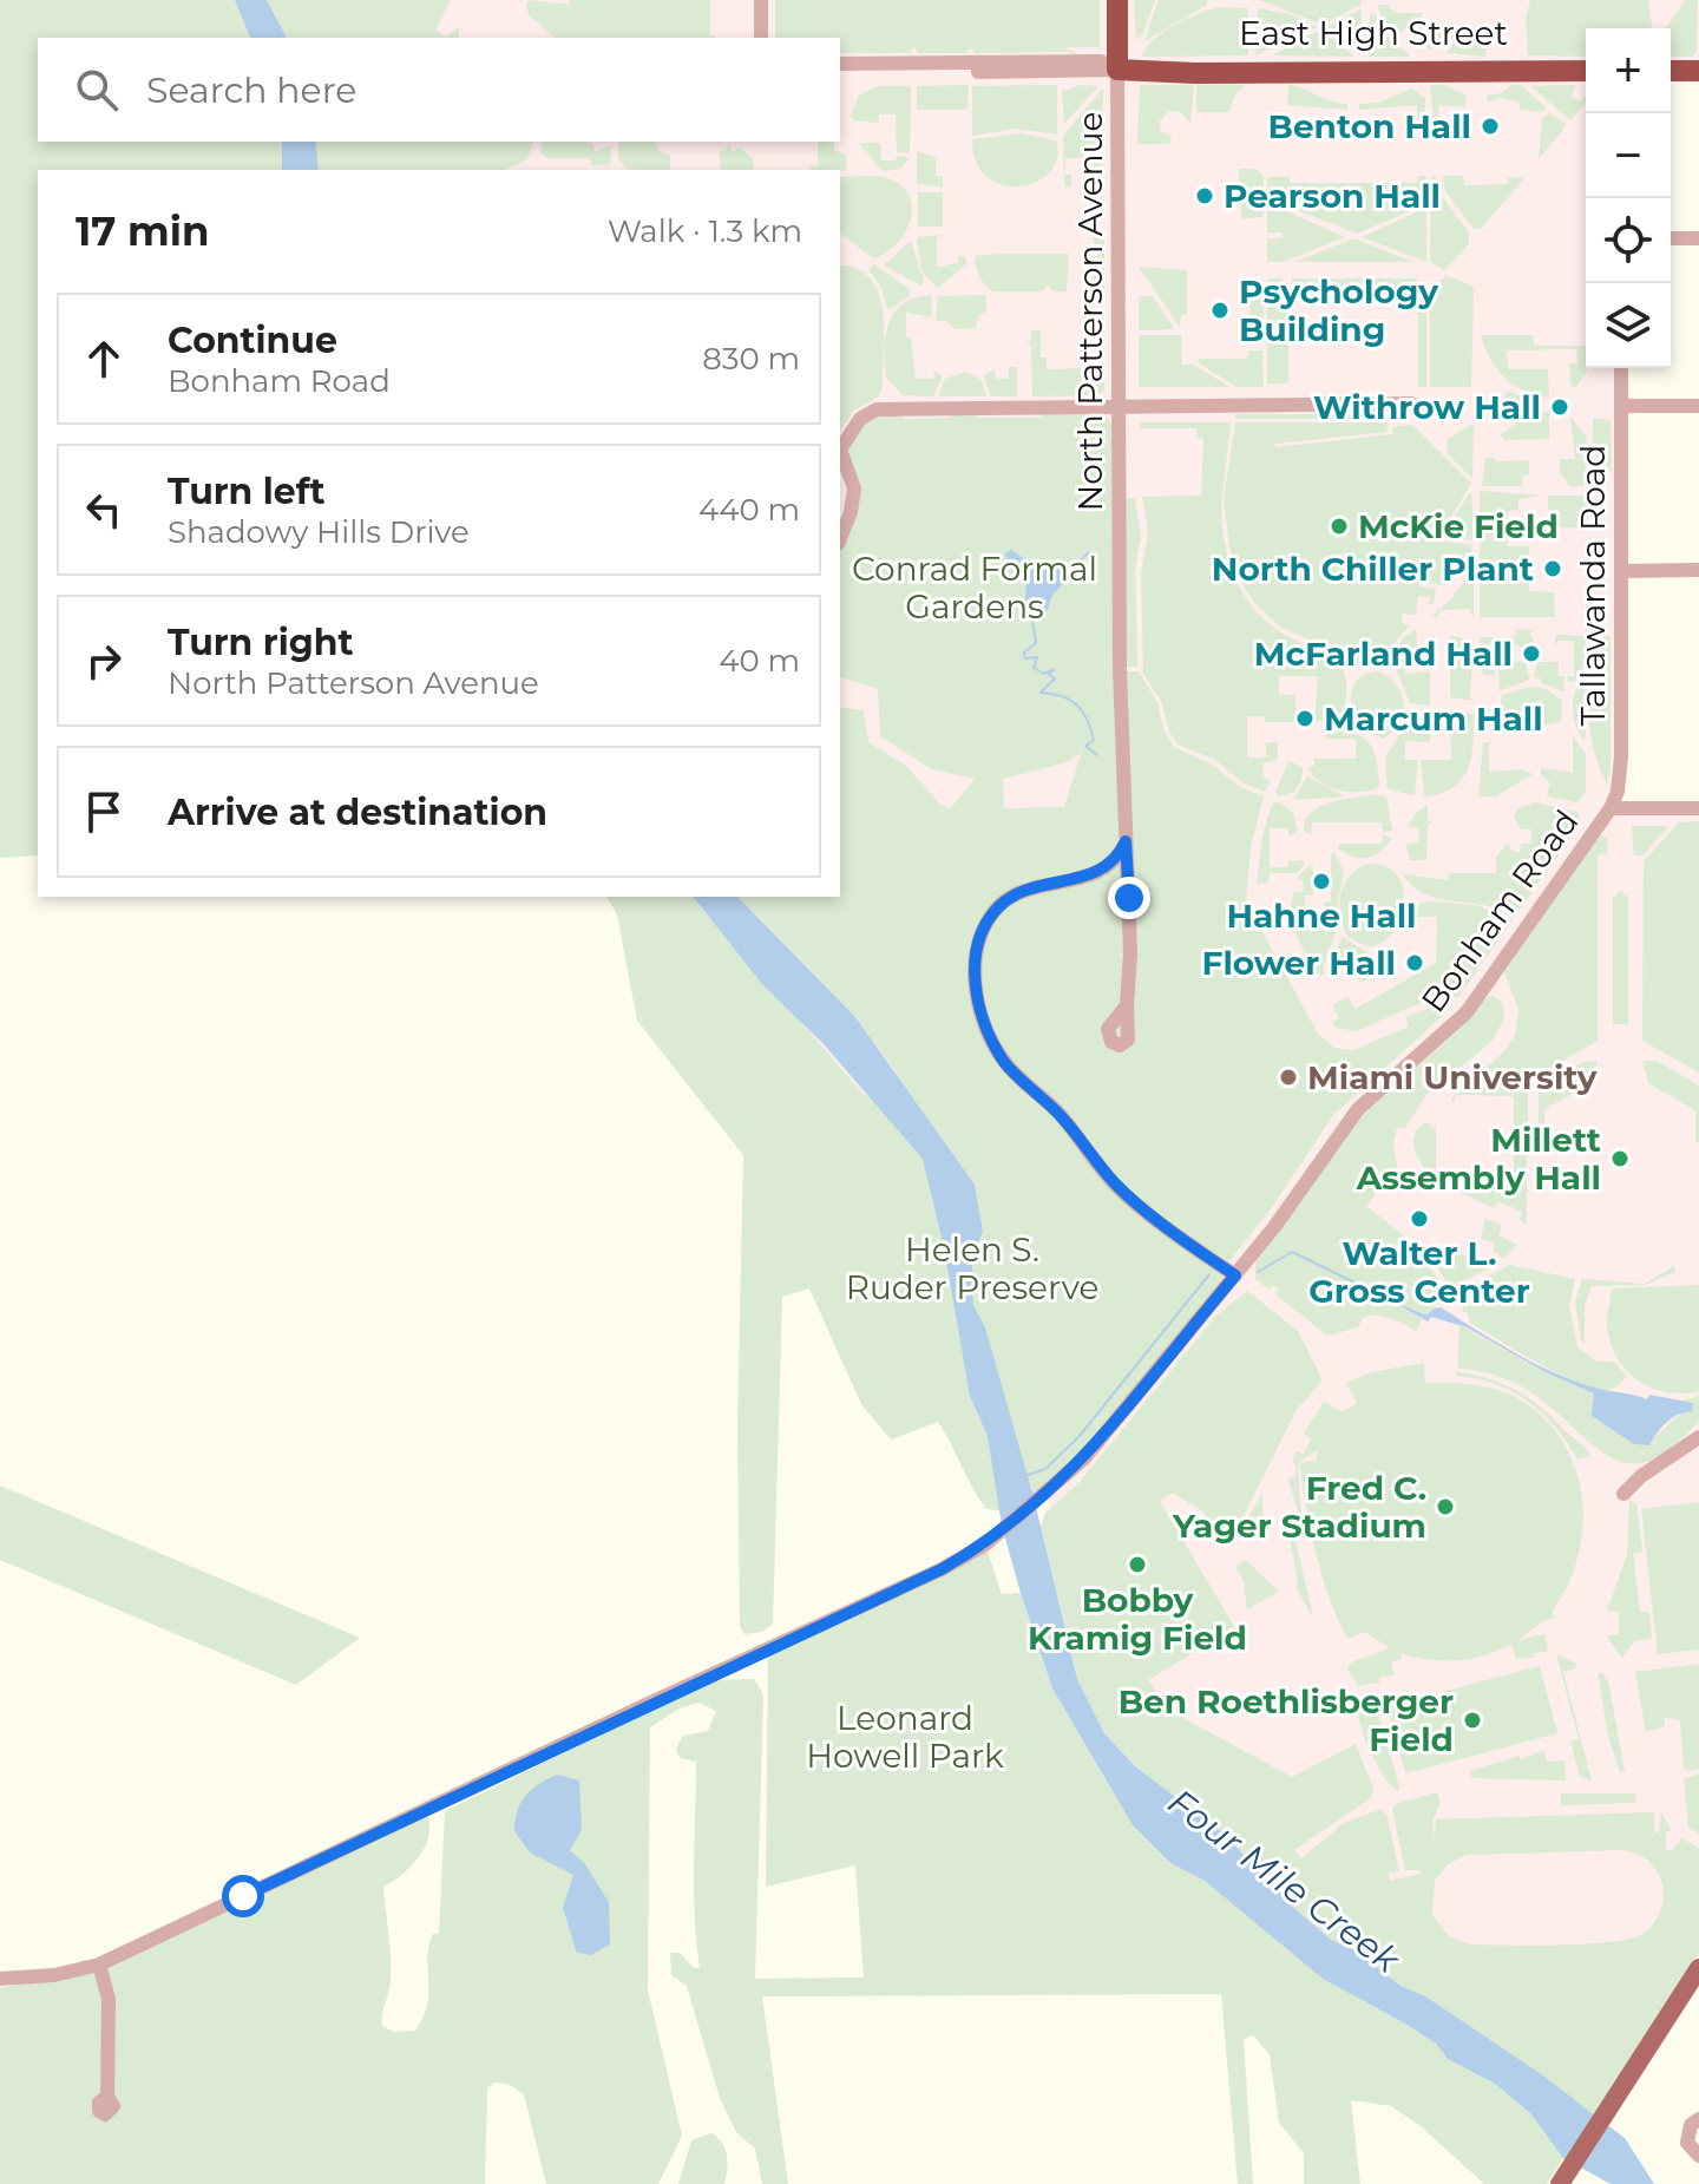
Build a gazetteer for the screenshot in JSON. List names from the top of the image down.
{
  "streets": {
    "highway": ["East High Street"],
    "street": ["North Patterson Avenue", "Tallawanda Road", "Bonham Road"]
  },
  "crossings": [
    ["East High Street", "North Patterson Avenue"],
    ["Tallawanda Road", "Bonham Road"]
  ],
  "water": ["Four Mile Creek"],
  "parks": ["Conrad Formal Gardens", "Helen S. Ruder Preserve", "Leonard Howell Park"],
  "places": [
    "Benton Hall",
    "Pearson Hall",
    "Psychology Building",
    "Withrow Hall",
    "McKie Field",
    "North Chiller Plant",
    "McFarland Hall",
    "Marcum Hall",
    "Hahne Hall",
    "Flower Hall",
    "Miami University",
    "Millett Assembly Hall",
    "Walter L. Gross Center",
    "Fred C. Yager Stadium",
    "Bobby Kramig Field",
    "Ben Roethlisberger Field"
  ],
  "page": {
    "map_buttons": ["+", "−"],
    "search": "Search here",
    "heading": ["17 min", "Walk · 1.3 km"],
    "list": [
      ["Continue", "Bonham Road", "830 m"],
      ["Turn left", "Shadowy Hills Drive", "440 m"],
      ["Turn right", "North Patterson Avenue", "40 m"],
      "Arrive at destination"
    ]
  }
}
